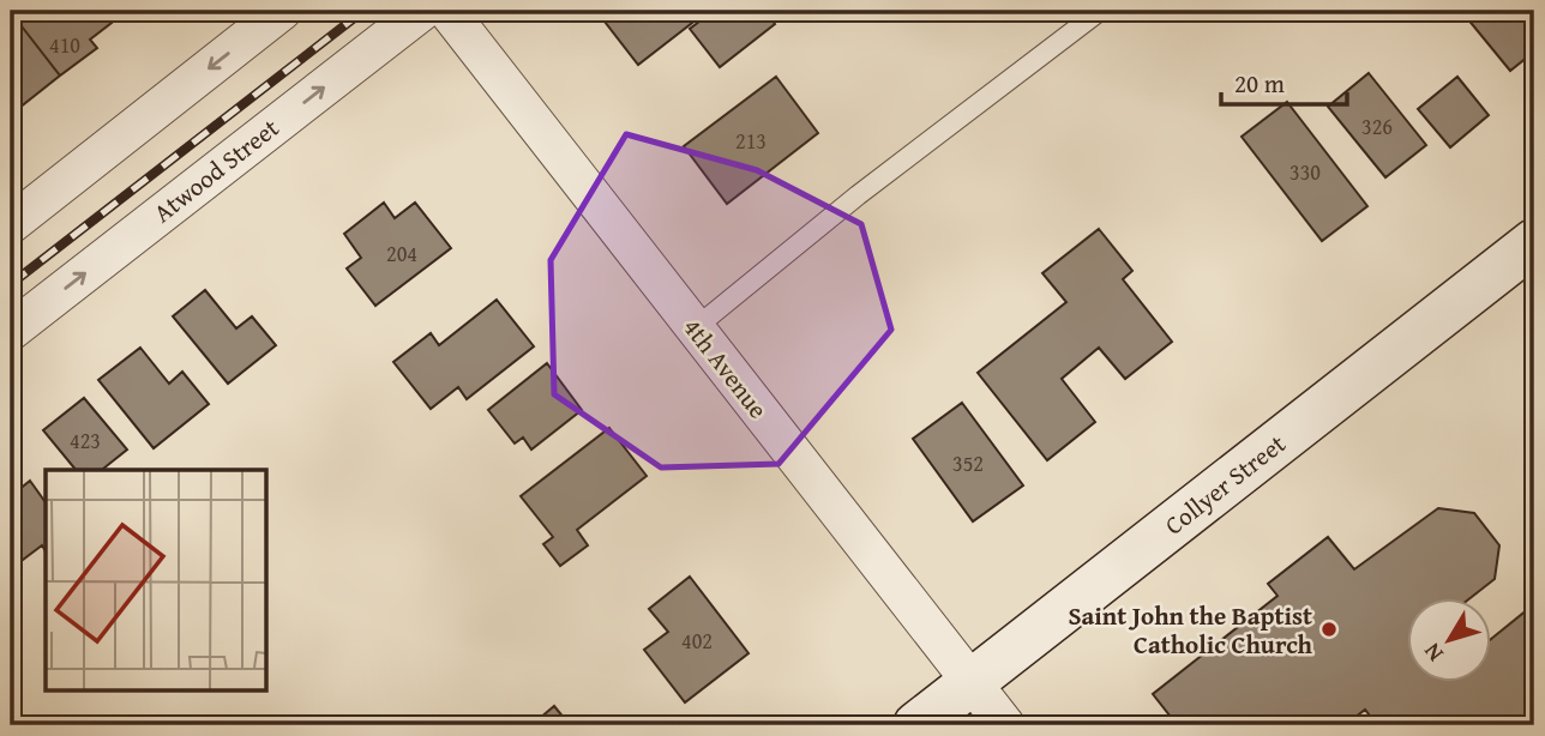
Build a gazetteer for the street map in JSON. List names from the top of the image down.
{
  "streets": {
    "street": ["Atwood Street", "4th Avenue", "Collyer Street"]
  },
  "crossings": [
    ["4th Avenue", "Collyer Street"]
  ],
  "places": ["Saint John the Baptist Catholic Church"],
  "house_numbers": [
    "410",
    "326",
    "213",
    "330",
    "204",
    "423",
    "352",
    "402"
  ],
  "scale_bar": "20 m",
  "north": "bottom left"
}
